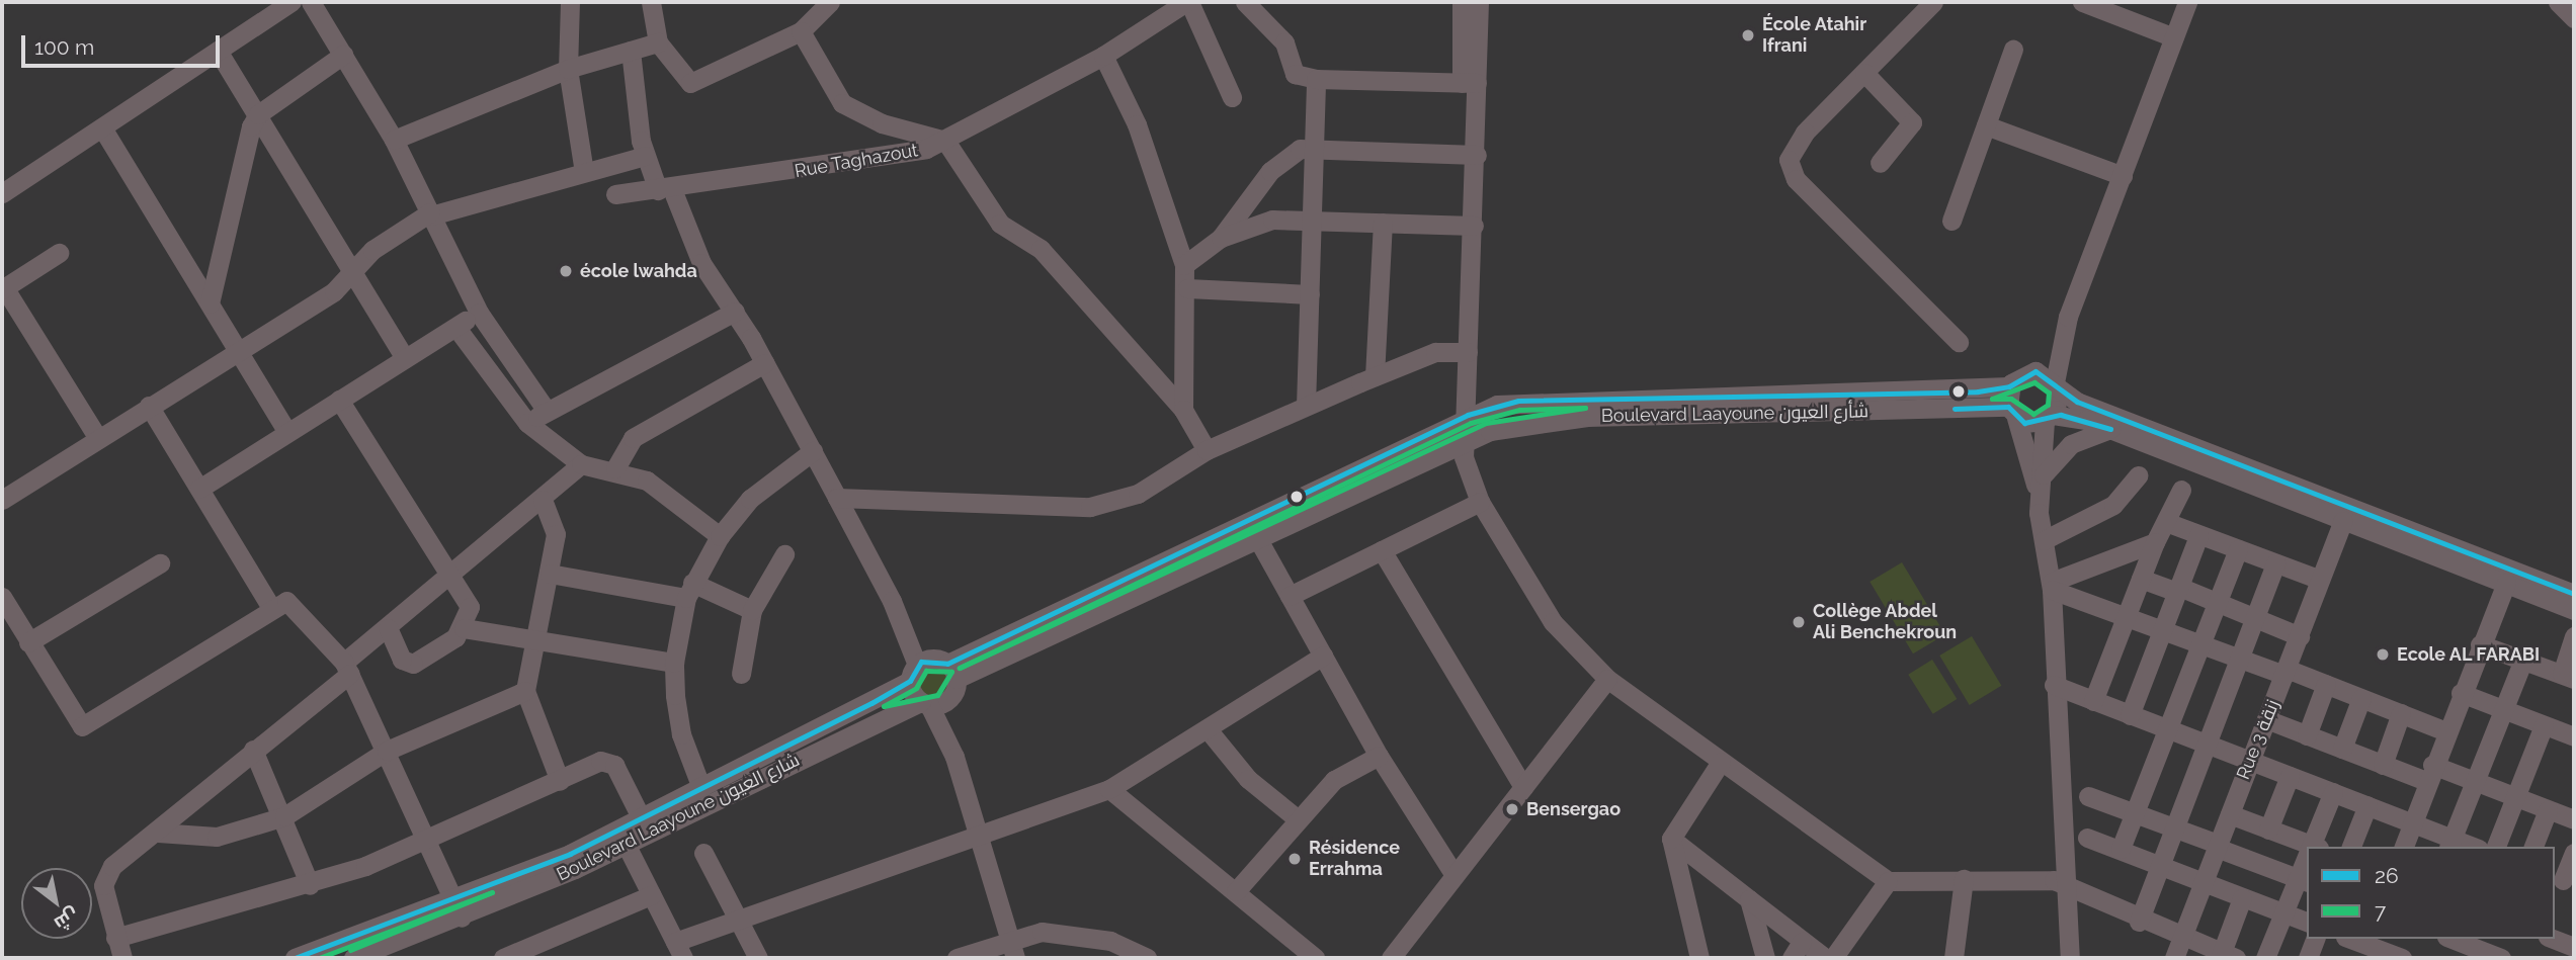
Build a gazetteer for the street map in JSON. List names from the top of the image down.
{
  "streets": {
    "street": [
      "Rue Taghazout",
      "Boulevard Laayoune شأرع العيون",
      "Rue 3 زنقة",
      "Boulevard Laayoune شارع العيون"
    ]
  },
  "crossings": [
    ["Boulevard Laayoune شأرع العيون", "Boulevard Laayoune شارع العيون"]
  ],
  "places": [
    "École Atahir Ifrani",
    "école lwahda",
    "Collège Abdel Ali Benchekroun",
    "Ecole AL FARABI",
    "Bensergao",
    "Résidence Errahma"
  ],
  "lines": ["transit line 26", "transit line 7"],
  "legend": ["26", "7"],
  "scale_bar": "100 m",
  "north": "bottom right"
}
